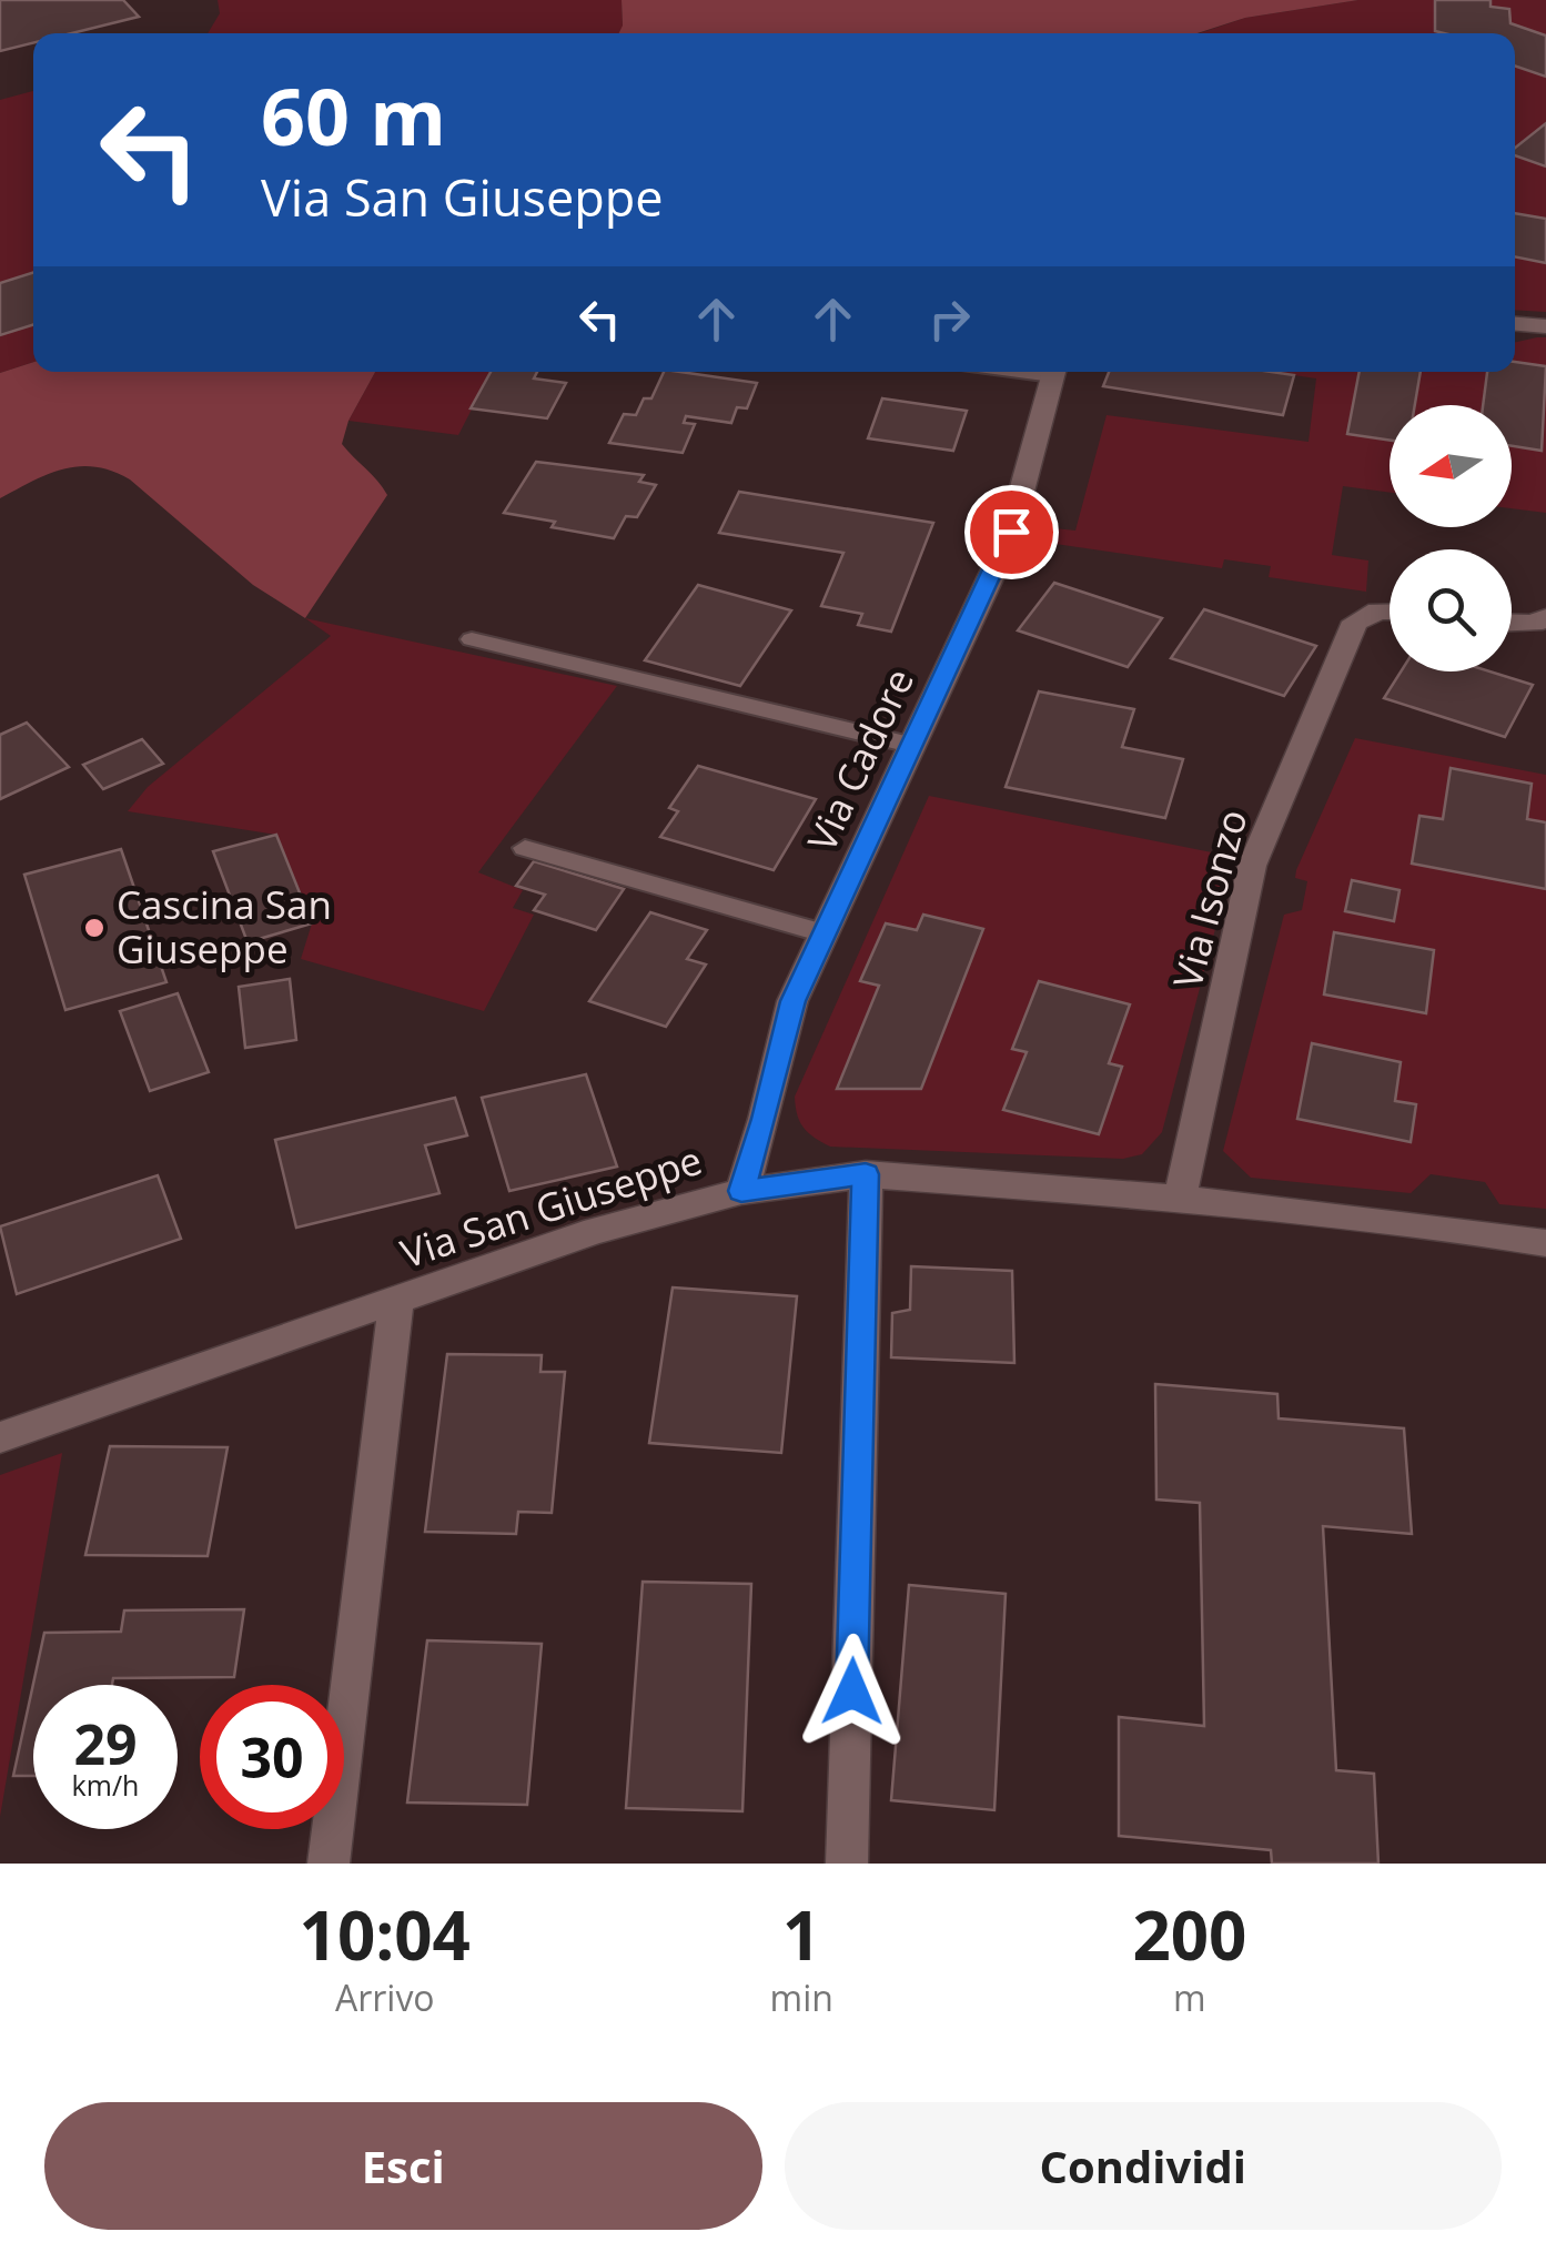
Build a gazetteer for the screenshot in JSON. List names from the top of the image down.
{
  "streets": {
    "street": ["Via Cadore", "Via Isonzo", "Via San Giuseppe"]
  },
  "crossings": [
    ["Via Cadore", "Via San Giuseppe"],
    ["Via Isonzo", "Via San Giuseppe"]
  ],
  "places": ["Cascina San Giuseppe"],
  "north": "left",
  "page": {
    "turn": ["60 m", "Via San Giuseppe"],
    "speed": "29 km/h",
    "limit": "30",
    "eta": [
      "10:04",
      "Arrivo",
      "1",
      "min",
      "200",
      "m"
    ],
    "buttons": ["Esci", "Condividi"]
  }
}
